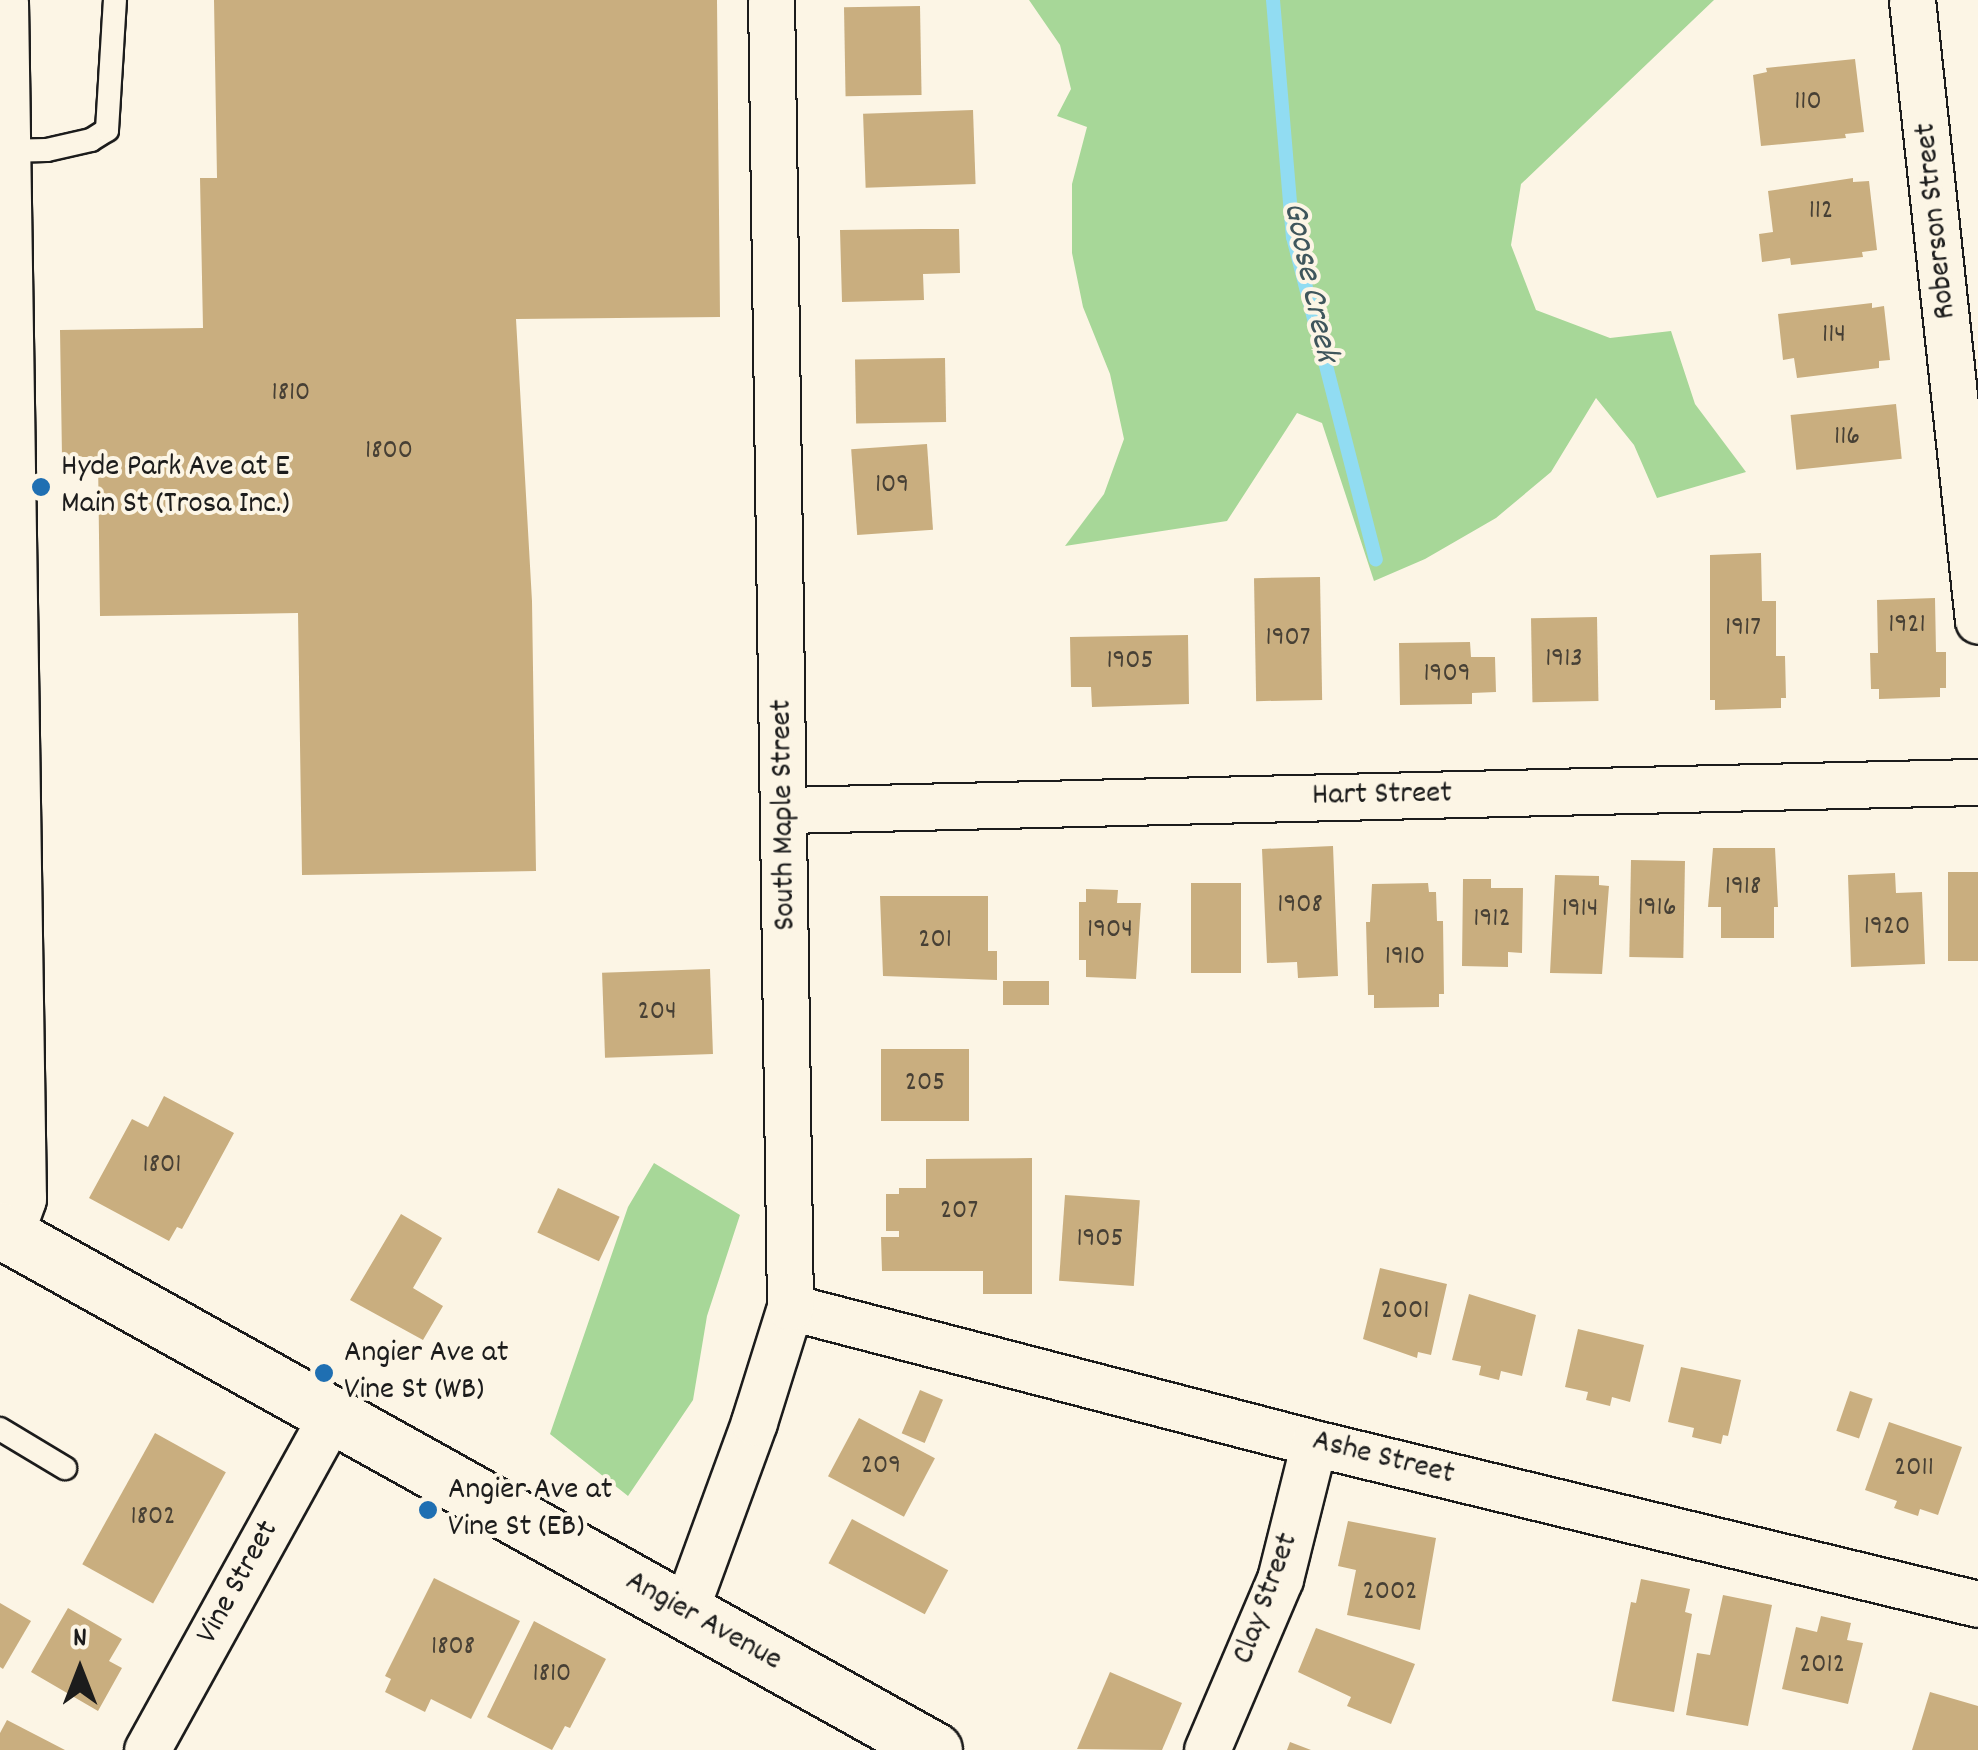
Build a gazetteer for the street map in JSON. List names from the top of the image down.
{
  "streets": {
    "street": [
      "Roberson Street",
      "Hart Street",
      "South Maple Street",
      "Ashe Street",
      "Vine Street",
      "Clay Street",
      "Angier Avenue"
    ]
  },
  "crossings": [
    ["Hart Street", "South Maple Street"],
    ["South Maple Street", "Ashe Street"],
    ["South Maple Street", "Angier Avenue"],
    ["Ashe Street", "Clay Street"],
    ["Vine Street", "Angier Avenue"]
  ],
  "water": ["Goose Creek"],
  "places": ["Hyde Park Ave at E Main St (Trosa Inc.)", "Angier Ave at Vine St (WB)", "Angier Ave at Vine St (EB)"],
  "house_numbers": [
    "110",
    "112",
    "114",
    "1810",
    "116",
    "1800",
    "109",
    "1921",
    "1917",
    "1907",
    "1913",
    "1905",
    "1909",
    "1918",
    "1908",
    "1916",
    "1914",
    "1912",
    "1920",
    "1904",
    "201",
    "1910",
    "204",
    "205",
    "1801",
    "207",
    "1905",
    "2001",
    "209",
    "2011",
    "1802",
    "2002",
    "1808",
    "2012",
    "1810"
  ],
  "north": "top"
}
